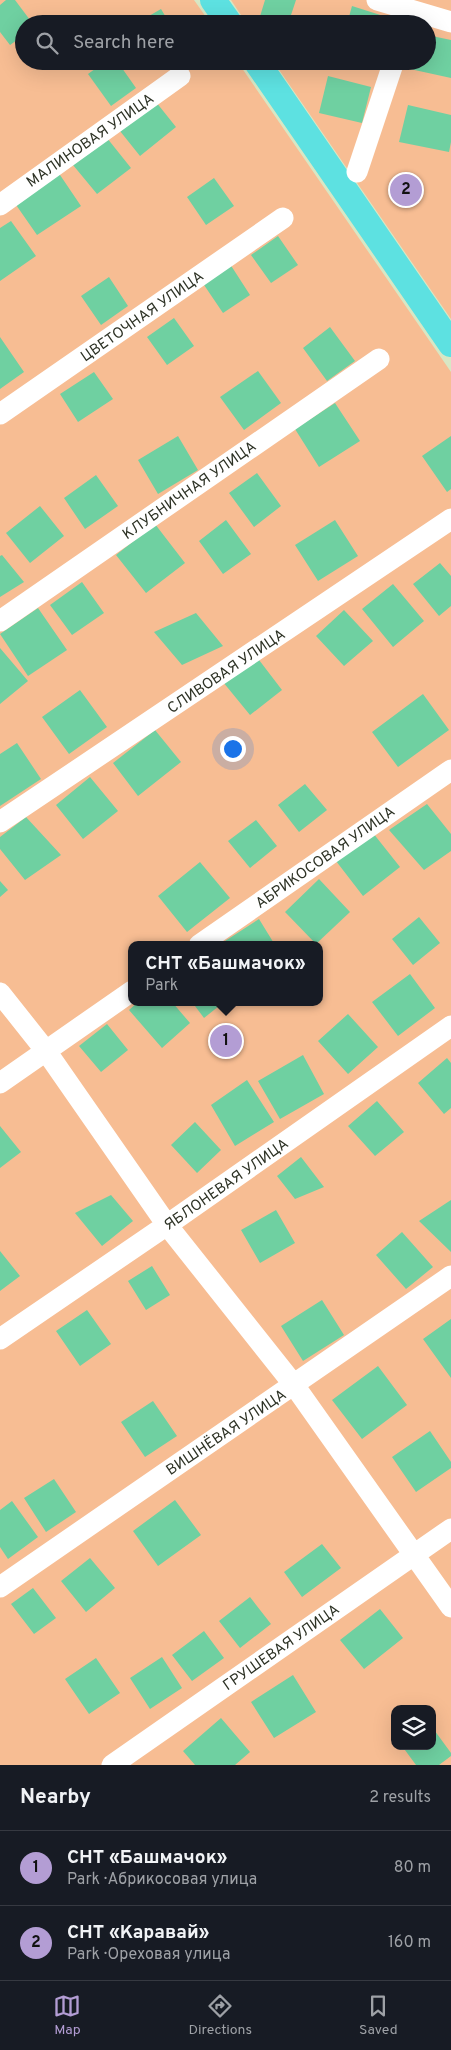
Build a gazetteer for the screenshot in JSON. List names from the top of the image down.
{
  "streets": {
    "street": [
      "МАЛИНОВАЯ УЛИЦА",
      "ЦВЕТОЧНАЯ УЛИЦА",
      "КЛУБНИЧНАЯ УЛИЦА",
      "СЛИВОВАЯ УЛИЦА",
      "АБРИКОСОВАЯ УЛИЦА",
      "ЯБЛОНЕВАЯ УЛИЦА",
      "ВИШНЁВАЯ УЛИЦА",
      "ГРУШЕВАЯ УЛИЦА"
    ]
  },
  "page": {
    "search": "Search here",
    "pins": ["2", "1"],
    "popup": ["СНТ «Башмачок»", "Park"],
    "heading": ["Nearby", "2 results"],
    "list": [
      {
        "mark": "1",
        "name": "СНТ «Башмачок»",
        "note": "Park · Абрикосовая улица",
        "value": "80 m"
      },
      {
        "mark": "2",
        "name": "СНТ «Каравай»",
        "note": "Park · Ореховая улица",
        "value": "160 m"
      }
    ],
    "nav": ["Map", "Directions", "Saved"]
  }
}
